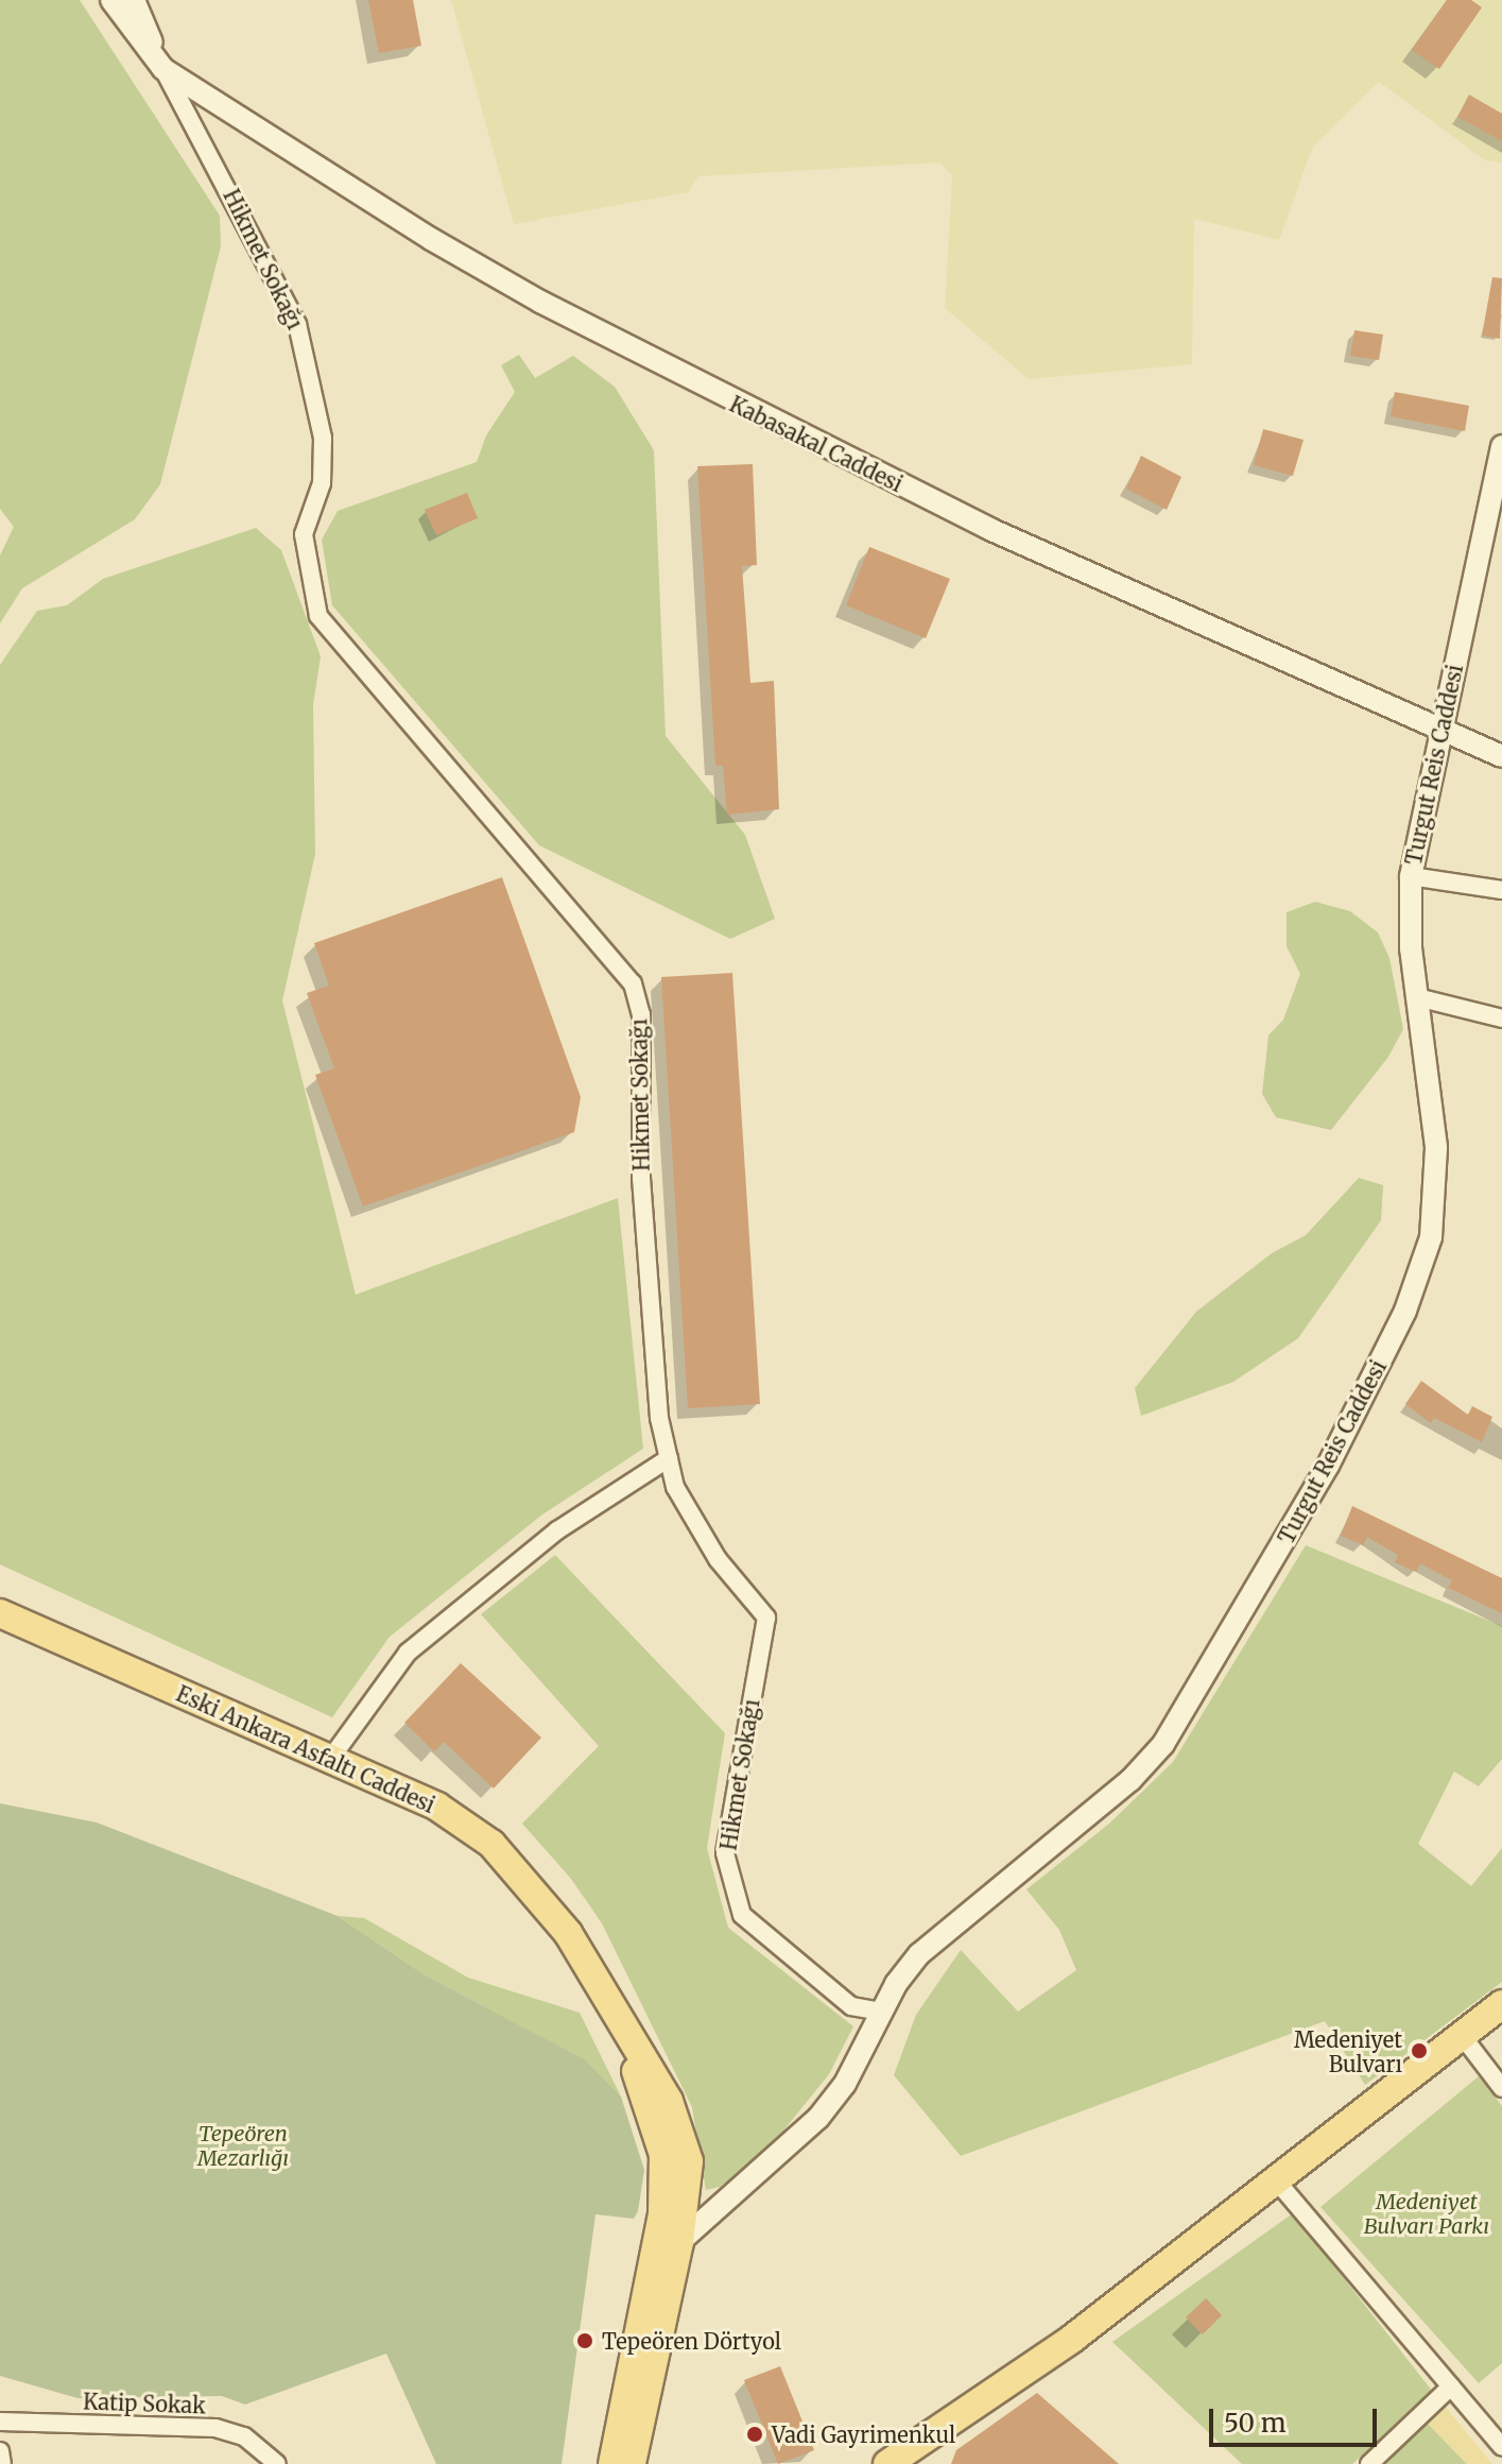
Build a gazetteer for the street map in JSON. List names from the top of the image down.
{
  "streets": {
    "main road": ["Eski Ankara Asfaltı Caddesi"],
    "street": [
      "Hikmet Sokağı",
      "Kabasakal Caddesi",
      "Turgut Reis Caddesi",
      "Katip Sokak"
    ]
  },
  "crossings": [
    ["Hikmet Sokağı", "Kabasakal Caddesi"],
    ["Hikmet Sokağı", "Turgut Reis Caddesi"],
    ["Kabasakal Caddesi", "Turgut Reis Caddesi"],
    ["Turgut Reis Caddesi", "Eski Ankara Asfaltı Caddesi"]
  ],
  "parks": ["Tepeören Mezarlığı", "Medeniyet Bulvarı Parkı"],
  "places": ["Medeniyet Bulvarı", "Tepeören Dörtyol", "Vadi Gayrimenkul"],
  "scale_bar": "50 m"
}
